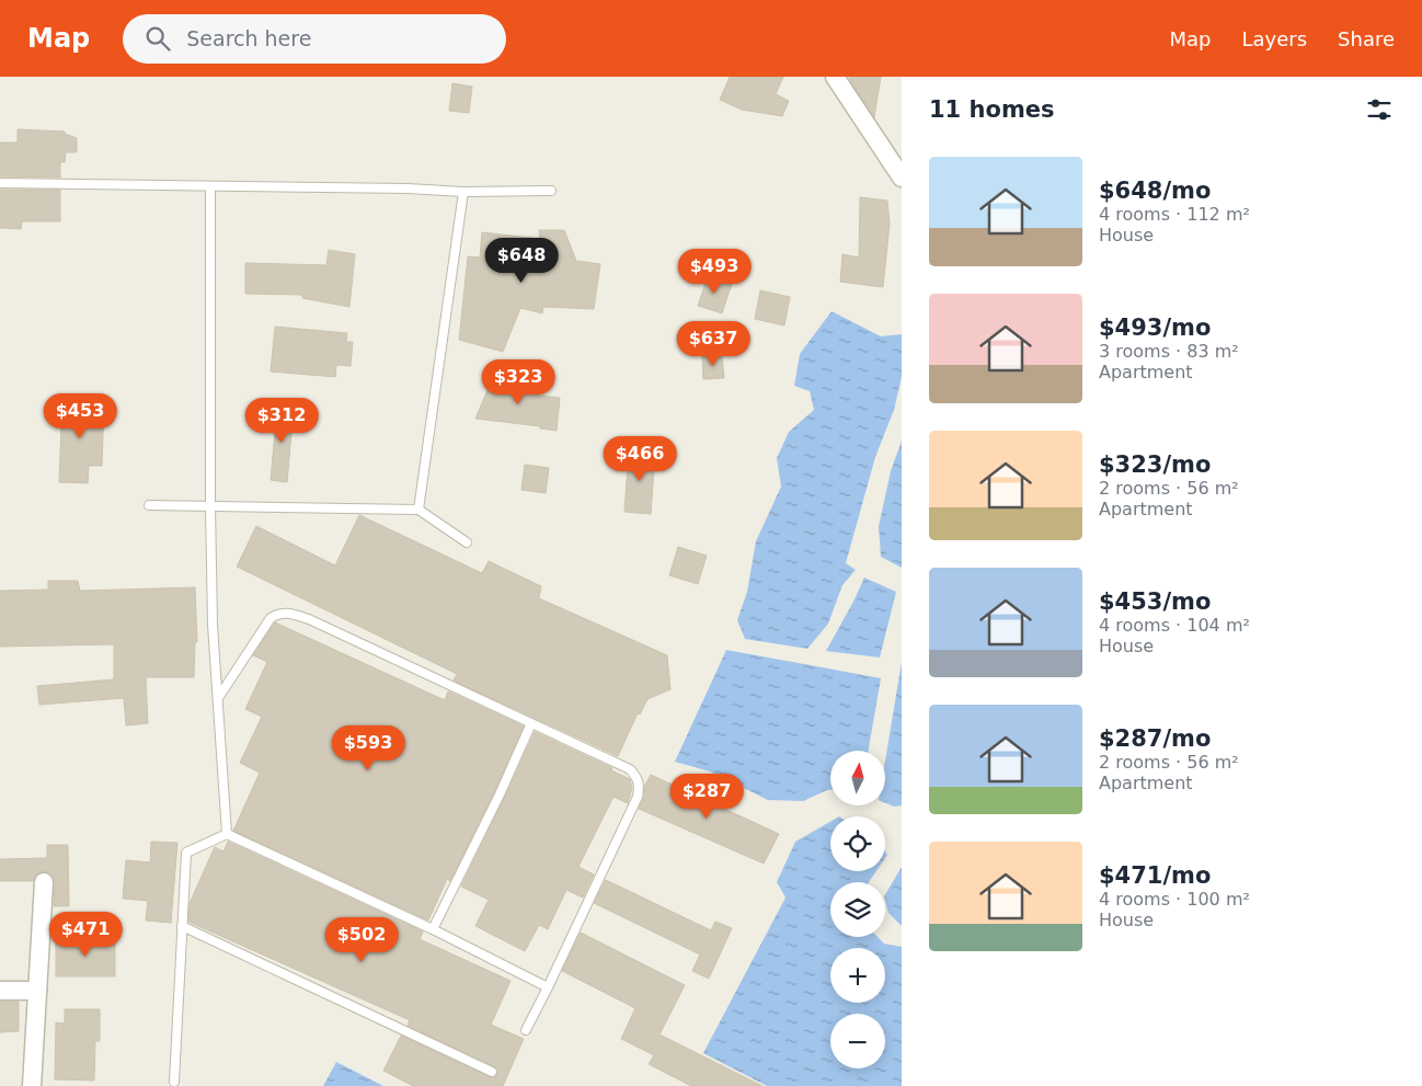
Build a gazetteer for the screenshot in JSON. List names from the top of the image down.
{
  "north": "top",
  "page": {
    "header": "Map",
    "search": "Search here",
    "nav": ["Map", "Layers", "Share"],
    "heading": "11 homes",
    "list": [
      {
        "name": "$648/mo",
        "note": "4 rooms · 112 m² · House"
      },
      {
        "name": "$493/mo",
        "note": "3 rooms · 83 m² · Apartment"
      },
      {
        "name": "$323/mo",
        "note": "2 rooms · 56 m² · Apartment"
      },
      {
        "name": "$453/mo",
        "note": "4 rooms · 104 m² · House"
      },
      {
        "name": "$287/mo",
        "note": "2 rooms · 56 m² · Apartment"
      },
      {
        "name": "$471/mo",
        "note": "4 rooms · 100 m² · House"
      }
    ],
    "price": [
      "$648",
      "$493",
      "$637",
      "$323",
      "$453",
      "$312",
      "$466",
      "$593",
      "$287",
      "$471",
      "$502"
    ],
    "map_buttons": ["+", "−"]
  }
}
